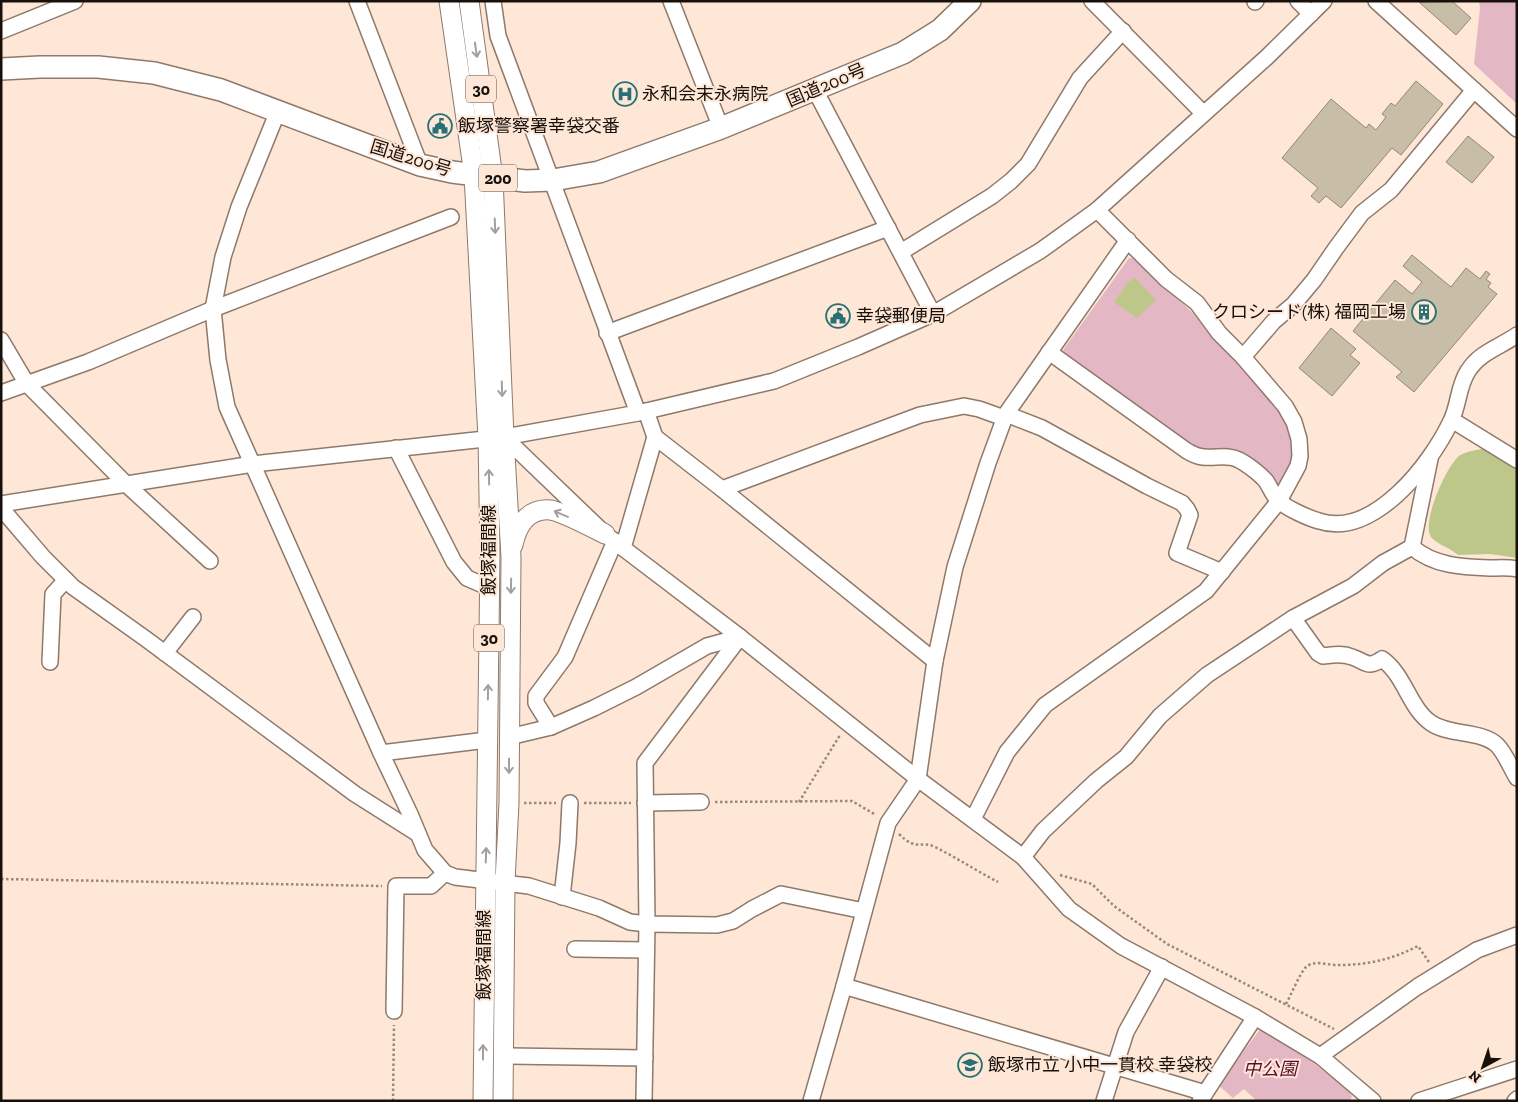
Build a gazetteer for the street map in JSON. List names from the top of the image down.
{
  "streets": {
    "highway": ["国道200号", "200"],
    "main road": ["30", "飯塚福間線"]
  },
  "crossings": [
    ["国道200号", "飯塚福間線"]
  ],
  "parks": ["中公園"],
  "places": {
    "hospital": ["永和会末永病院"],
    "public building": ["飯塚警察署幸袋交番", "幸袋郵便局"],
    "building": ["クロシード(株) 福岡工場"],
    "school or university": ["飯塚市立 小中一貫校 幸袋校"]
  },
  "north": "bottom left"
}
